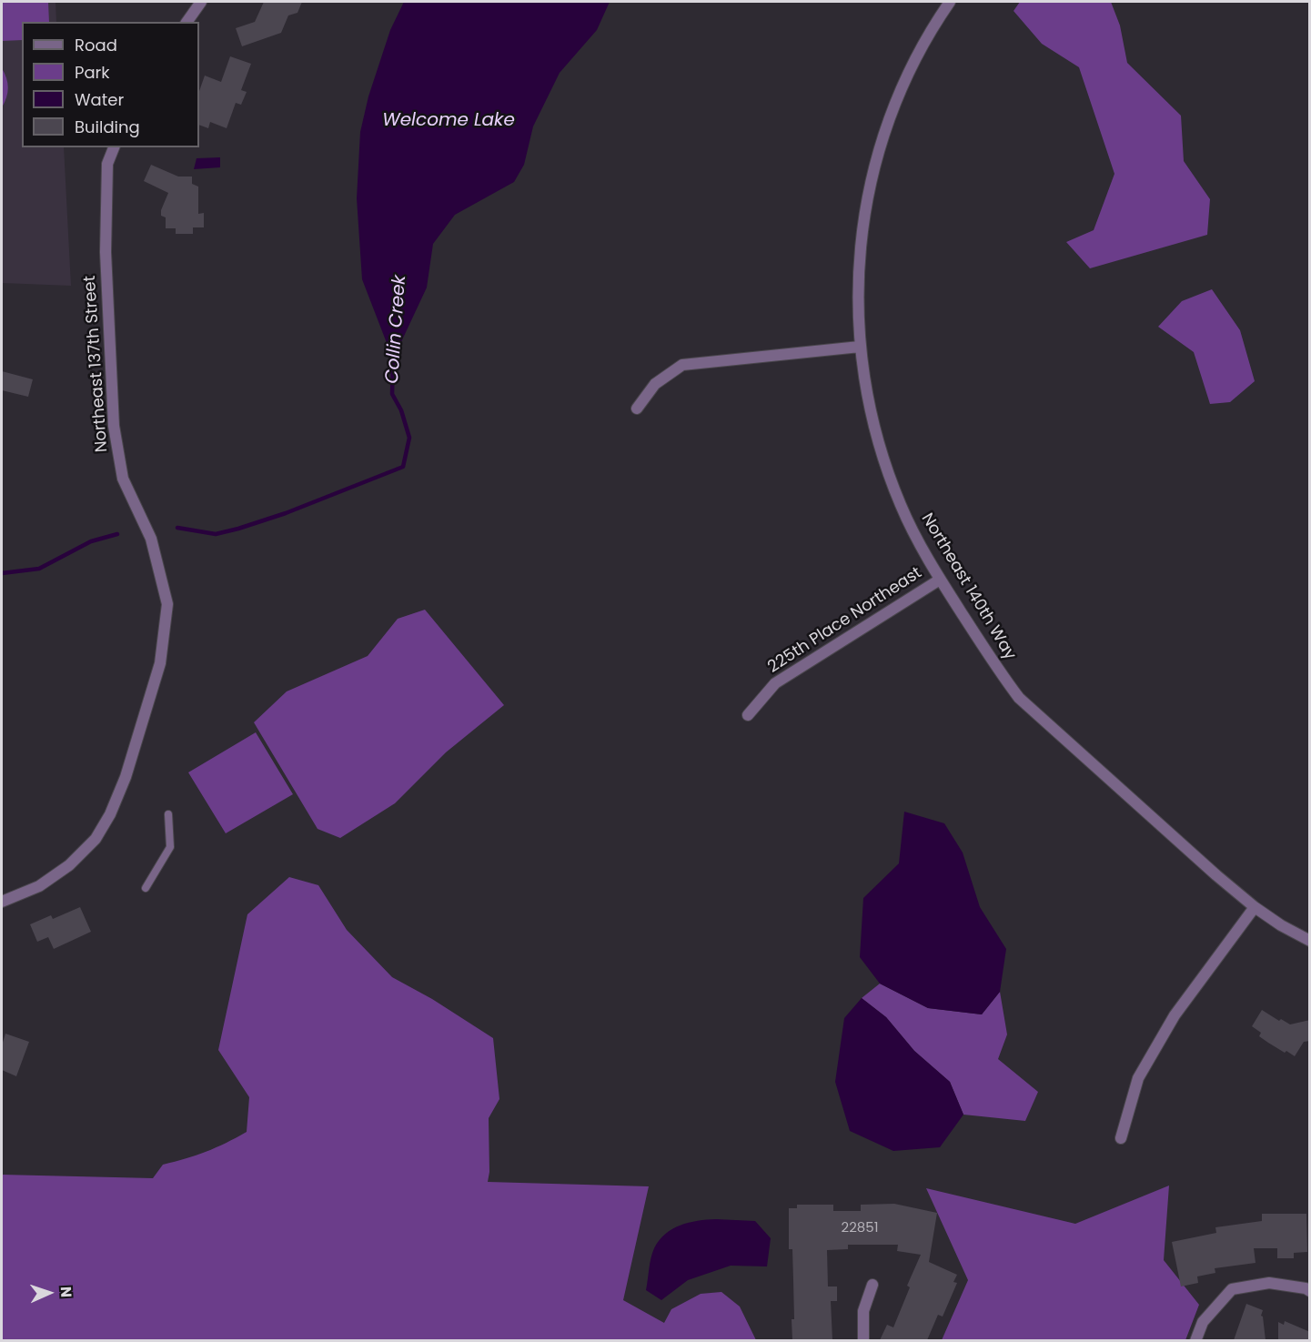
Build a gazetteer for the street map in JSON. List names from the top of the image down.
{
  "streets": {
    "street": ["Northeast 137th Street", "Northeast 140th Way", "225th Place Northeast"]
  },
  "crossings": [
    ["Northeast 140th Way", "225th Place Northeast"]
  ],
  "water": ["Welcome Lake", "Collin Creek"],
  "house_numbers": ["22851"],
  "legend": [
    "Road",
    "Park",
    "Water",
    "Building"
  ],
  "north": "right"
}
